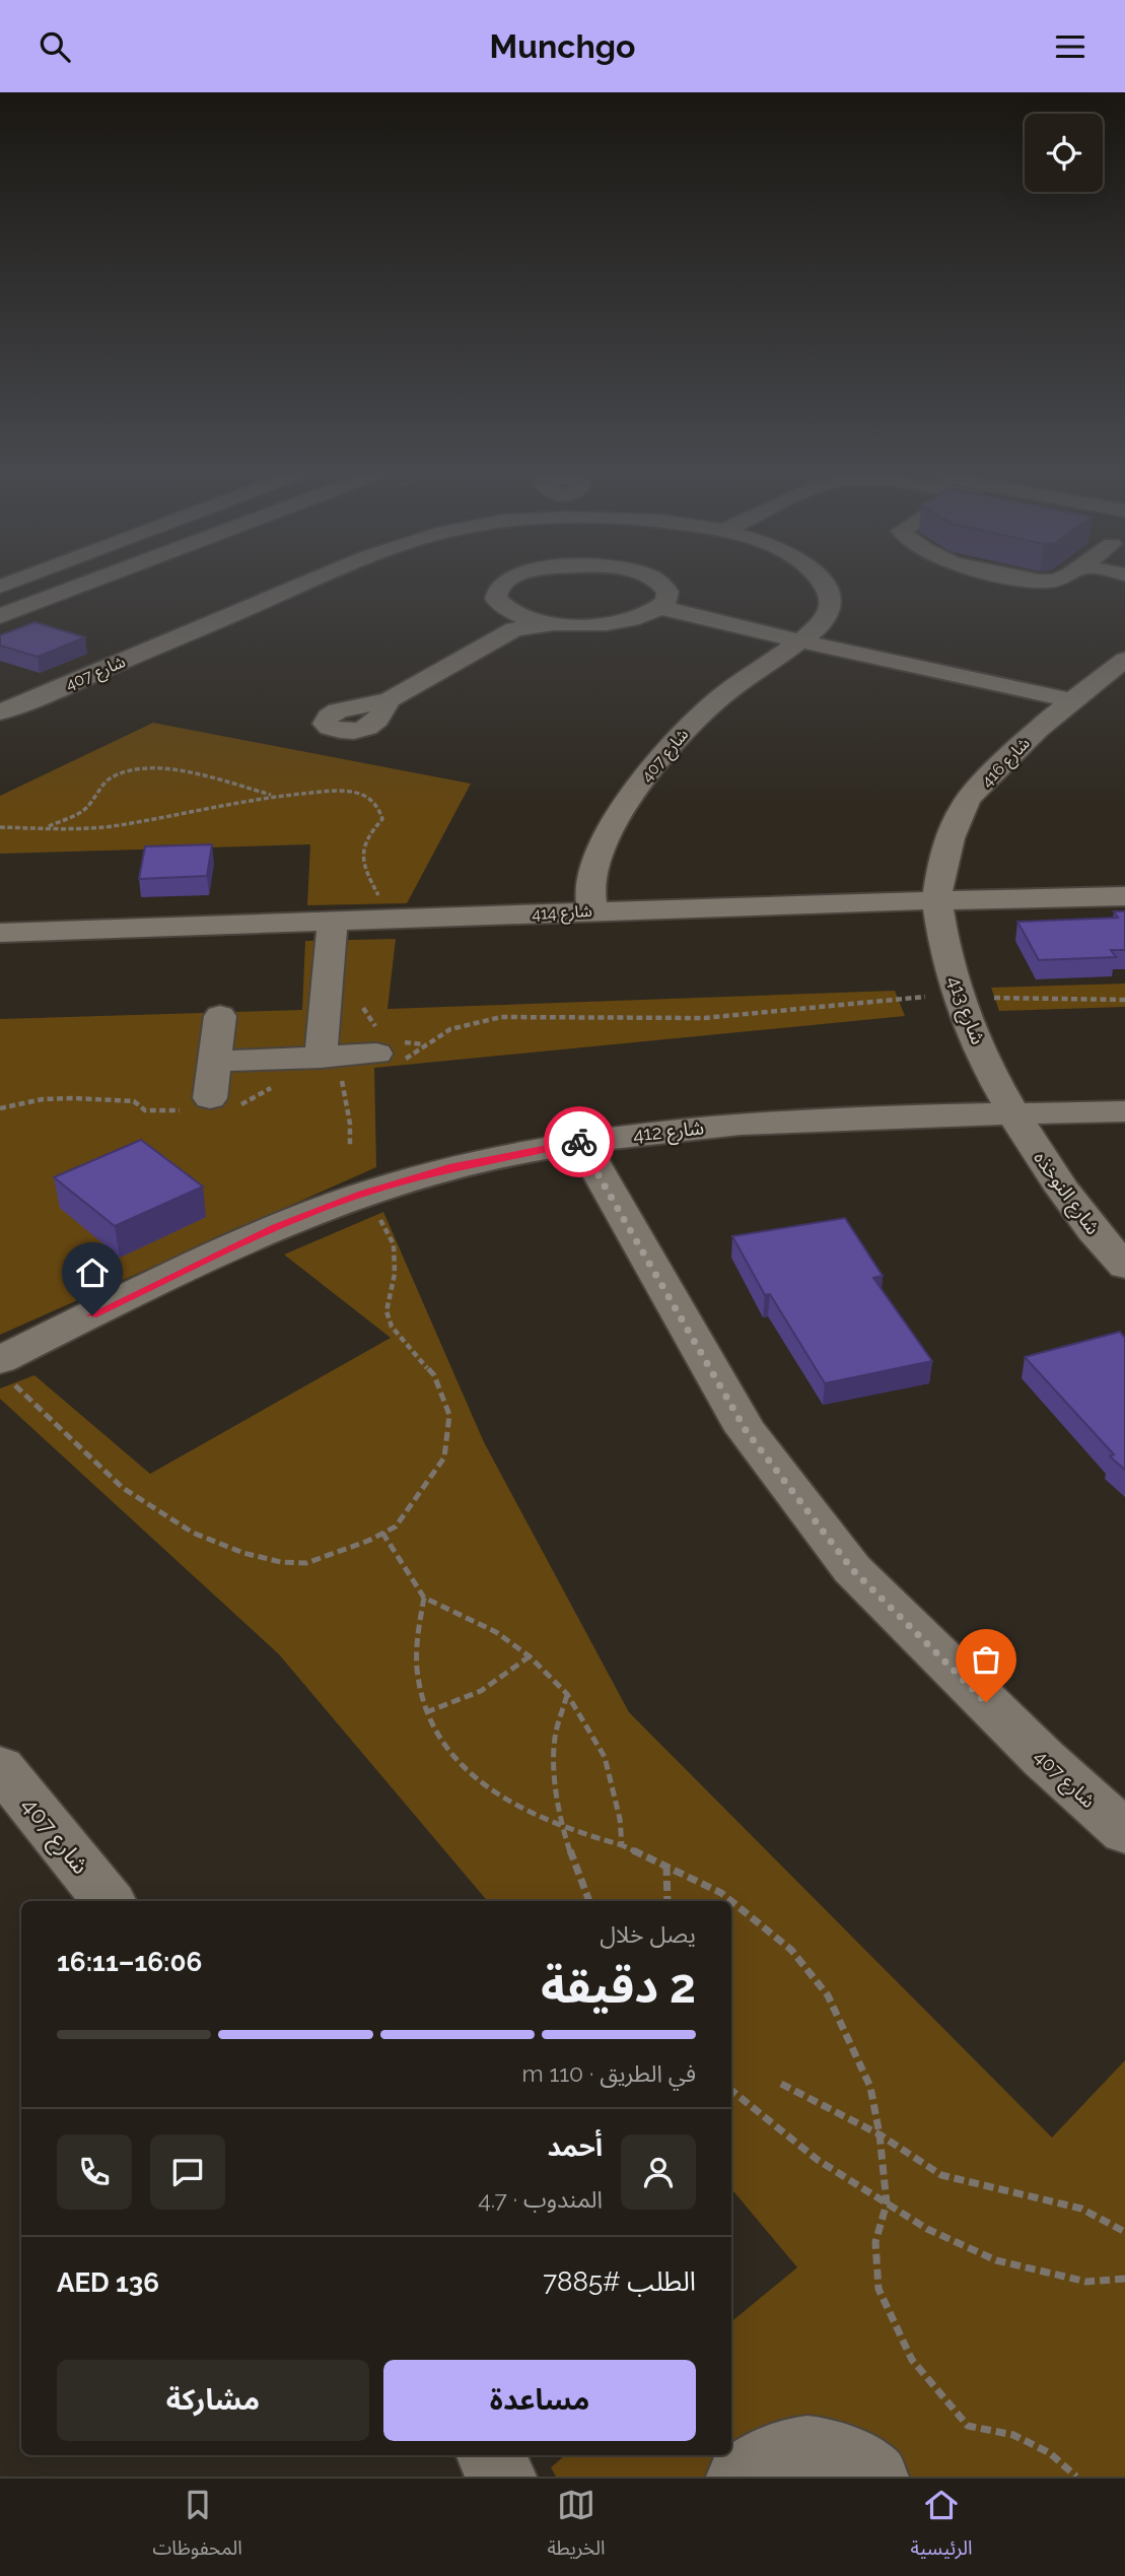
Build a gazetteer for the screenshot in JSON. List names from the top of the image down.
{
  "streets": {
    "street": [
      "شارع 407",
      "شارع 416",
      "شارع 414",
      "شارع 413",
      "شارع 412",
      "شارع النوخذه"
    ]
  },
  "crossings": [
    ["شارع 407", "شارع 414"],
    ["شارع 407", "شارع 412"],
    ["شارع 416", "شارع 414"],
    ["شارع 416", "شارع 413"],
    ["شارع 414", "شارع 413"],
    ["شارع 413", "شارع 412"],
    ["شارع 413", "شارع النوخذه"],
    ["شارع 412", "شارع النوخذه"]
  ],
  "page": {
    "header": "Munchgo",
    "heading": ["2 دقيقة", "يصل خلال", "16:06–16:11"],
    "panel": [
      "أحمد",
      "المندوب · 4.7",
      "الطلب #7885",
      "AED 136"
    ],
    "bar": "في الطريق · 110 m",
    "buttons": ["مساعدة", "مشاركة"],
    "tabs": ["الرئيسية", "الخريطة", "المحفوظات"]
  }
}
